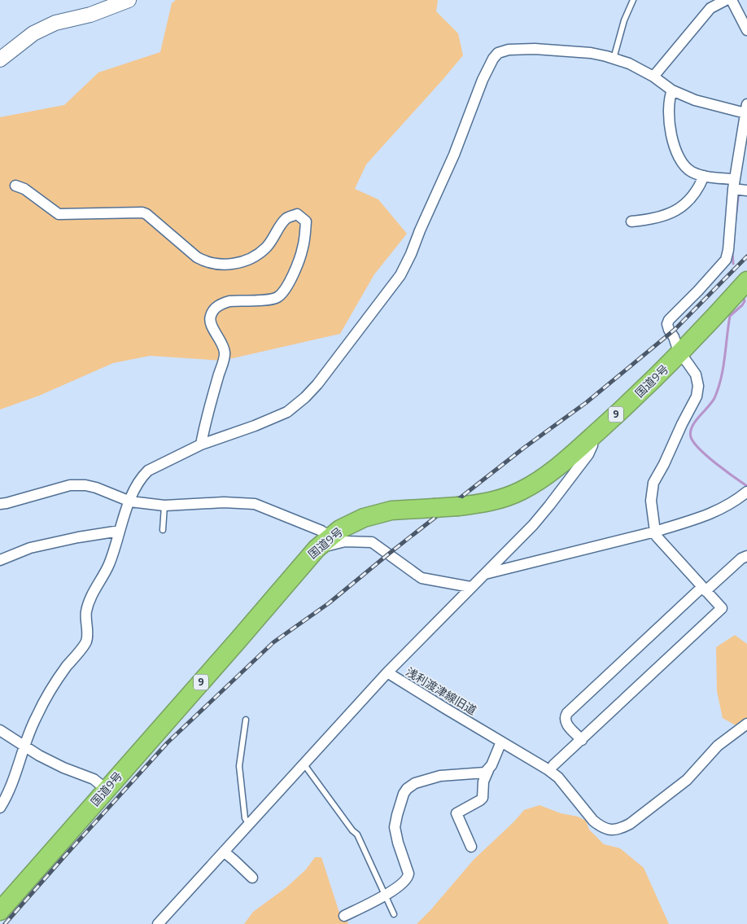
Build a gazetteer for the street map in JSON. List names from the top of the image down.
{
  "streets": {
    "highway": ["国道9号", "9"],
    "street": ["浅利渡津線旧道"]
  }
}
